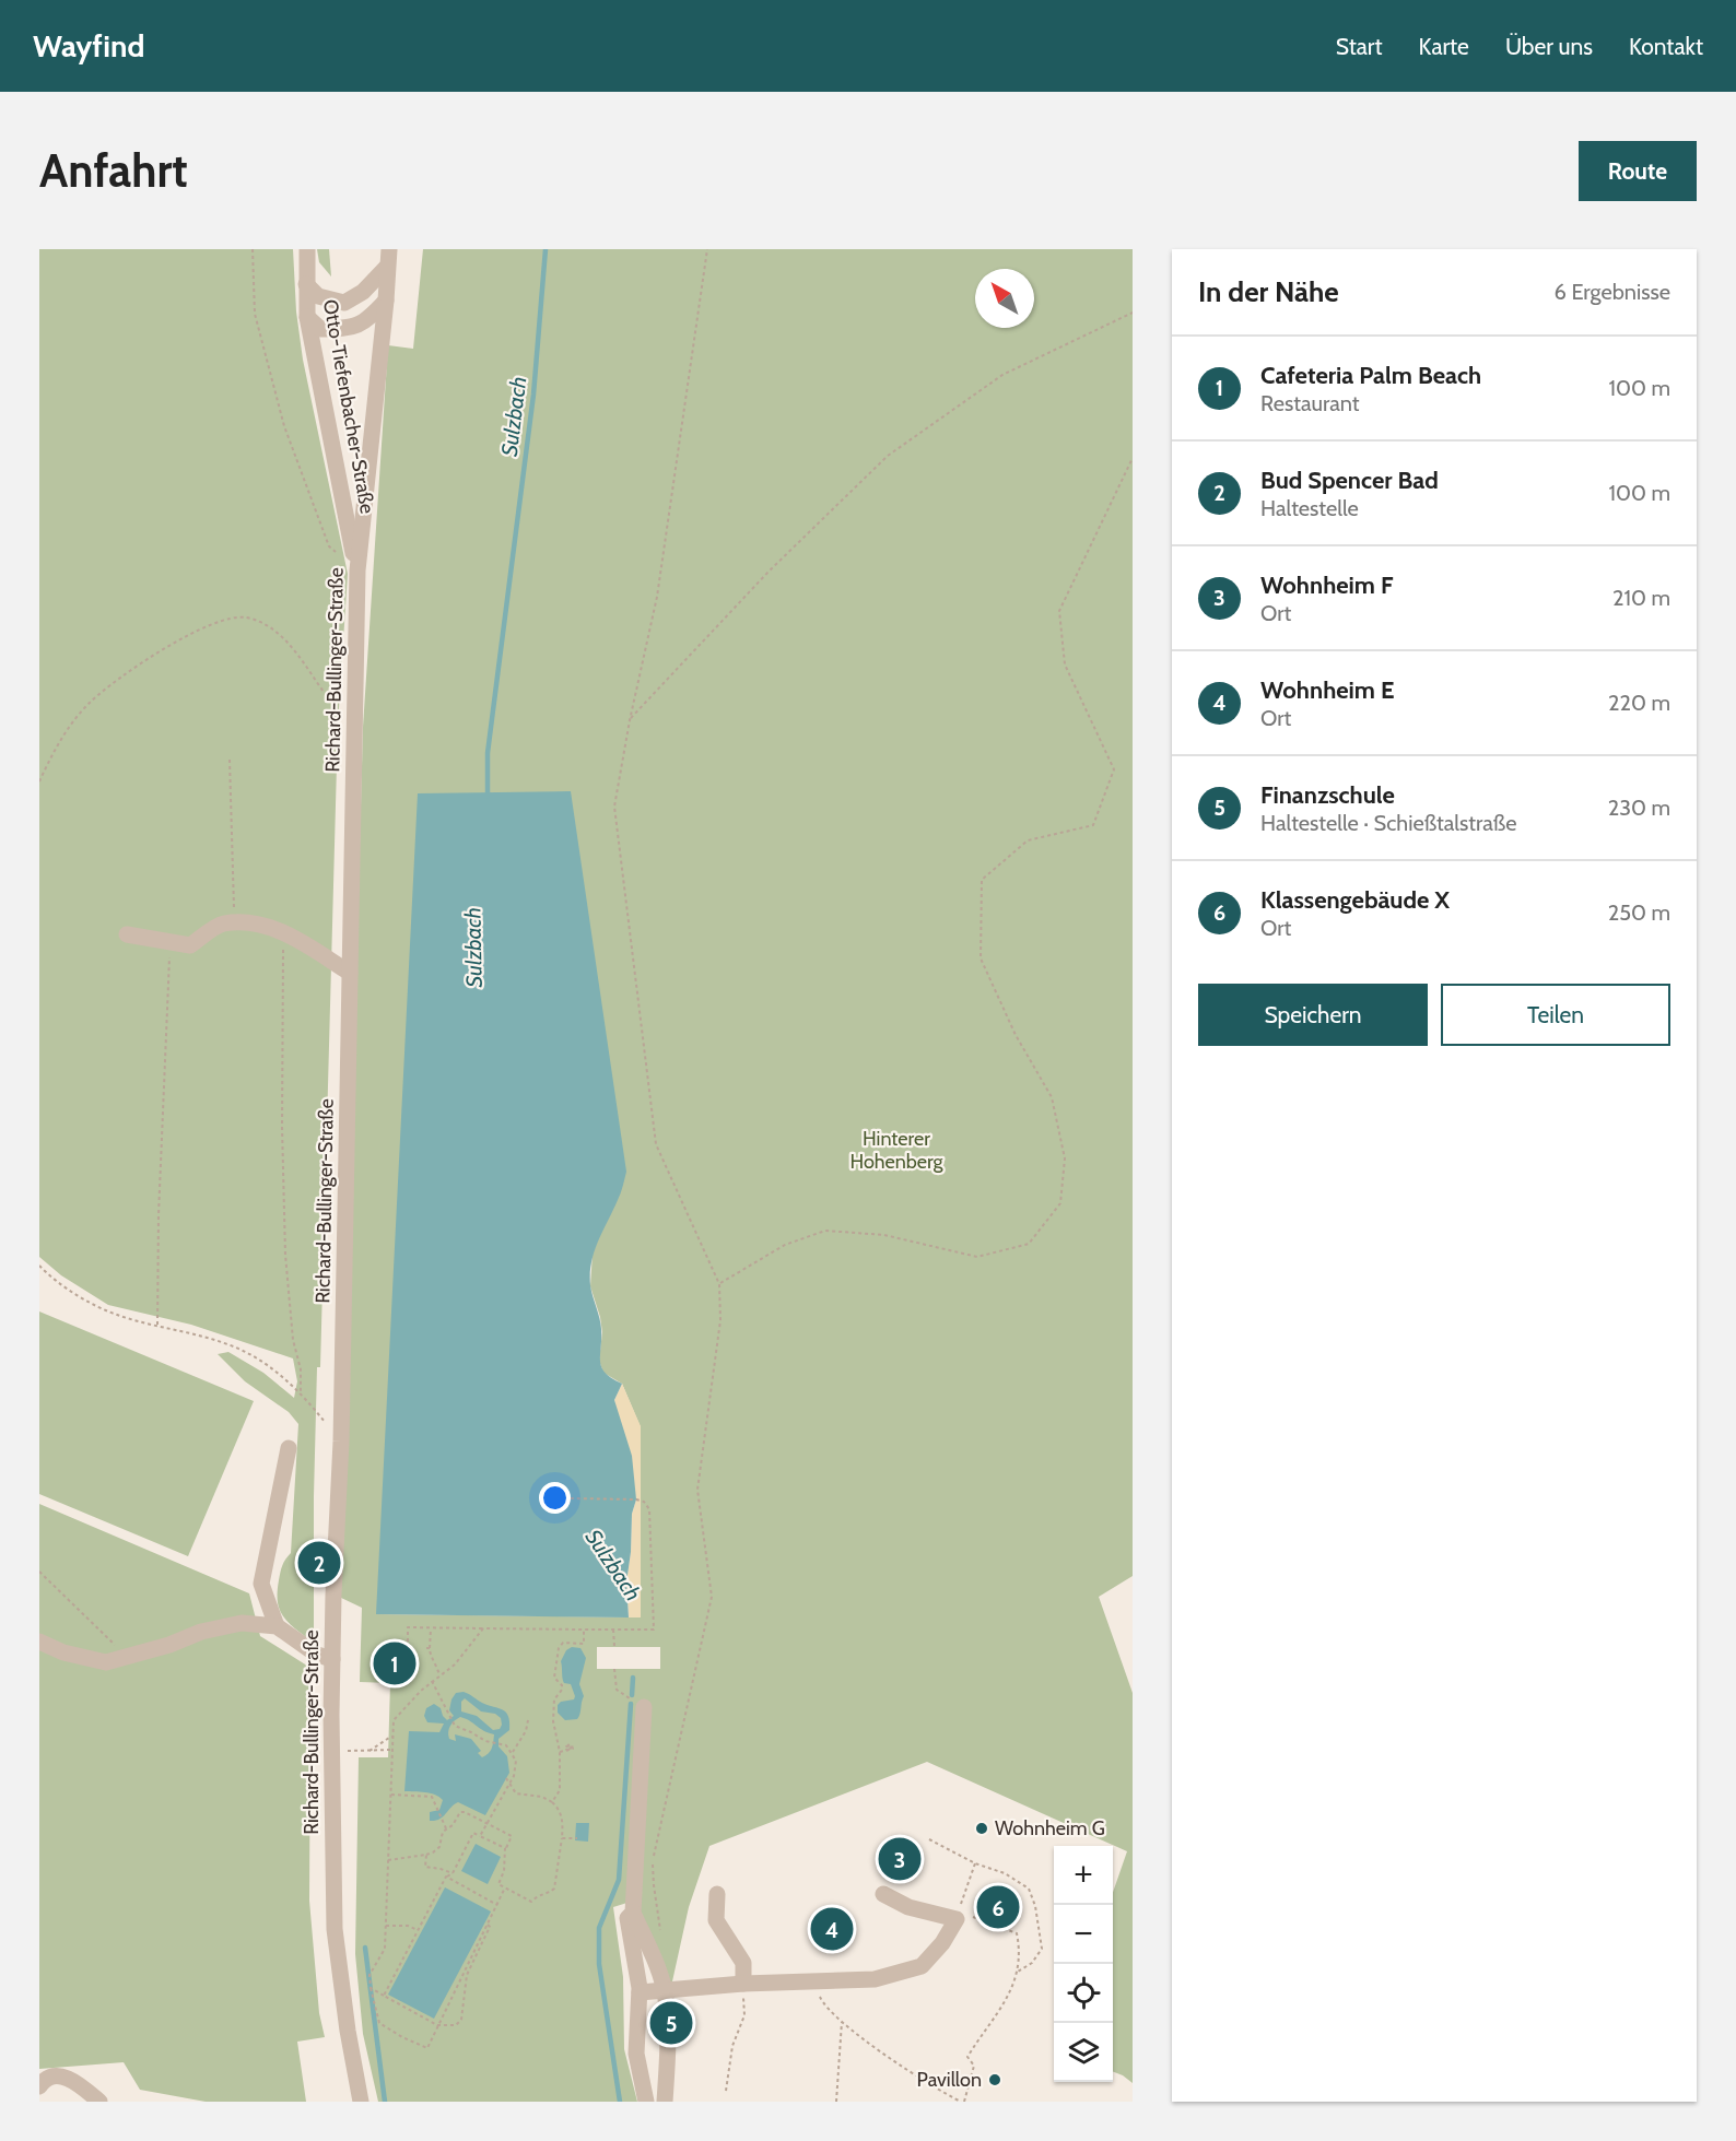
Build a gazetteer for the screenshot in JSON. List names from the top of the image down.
{
  "streets": {
    "street": ["Otto-Tiefenbacher-Straße", "Richard-Bullinger-Straße"]
  },
  "crossings": [
    ["Otto-Tiefenbacher-Straße", "Richard-Bullinger-Straße"]
  ],
  "water": ["Sulzbach"],
  "parks": ["Hinterer Hohenberg"],
  "places": ["Wohnheim G", "Pavillon"],
  "north": "top left",
  "page": {
    "header": "Wayfind",
    "nav": [
      "Start",
      "Karte",
      "Über uns",
      "Kontakt"
    ],
    "buttons": [
      "Route",
      ["Speichern", "Teilen"]
    ],
    "title": "Anfahrt",
    "heading": ["In der Nähe", "6 Ergebnisse"],
    "list": [
      {
        "mark": "1",
        "name": "Cafeteria Palm Beach",
        "note": "Restaurant",
        "value": "100 m"
      },
      {
        "mark": "2",
        "name": "Bud Spencer Bad",
        "note": "Haltestelle",
        "value": "100 m"
      },
      {
        "mark": "3",
        "name": "Wohnheim F",
        "note": "Ort",
        "value": "210 m"
      },
      {
        "mark": "4",
        "name": "Wohnheim E",
        "note": "Ort",
        "value": "220 m"
      },
      {
        "mark": "5",
        "name": "Finanzschule",
        "note": "Haltestelle · Schießtalstraße",
        "value": "230 m"
      },
      {
        "mark": "6",
        "name": "Klassengebäude X",
        "note": "Ort",
        "value": "250 m"
      }
    ],
    "pins": [
      "2",
      "1",
      "3",
      "6",
      "4",
      "5"
    ],
    "map_buttons": ["+", "−"]
  }
}
